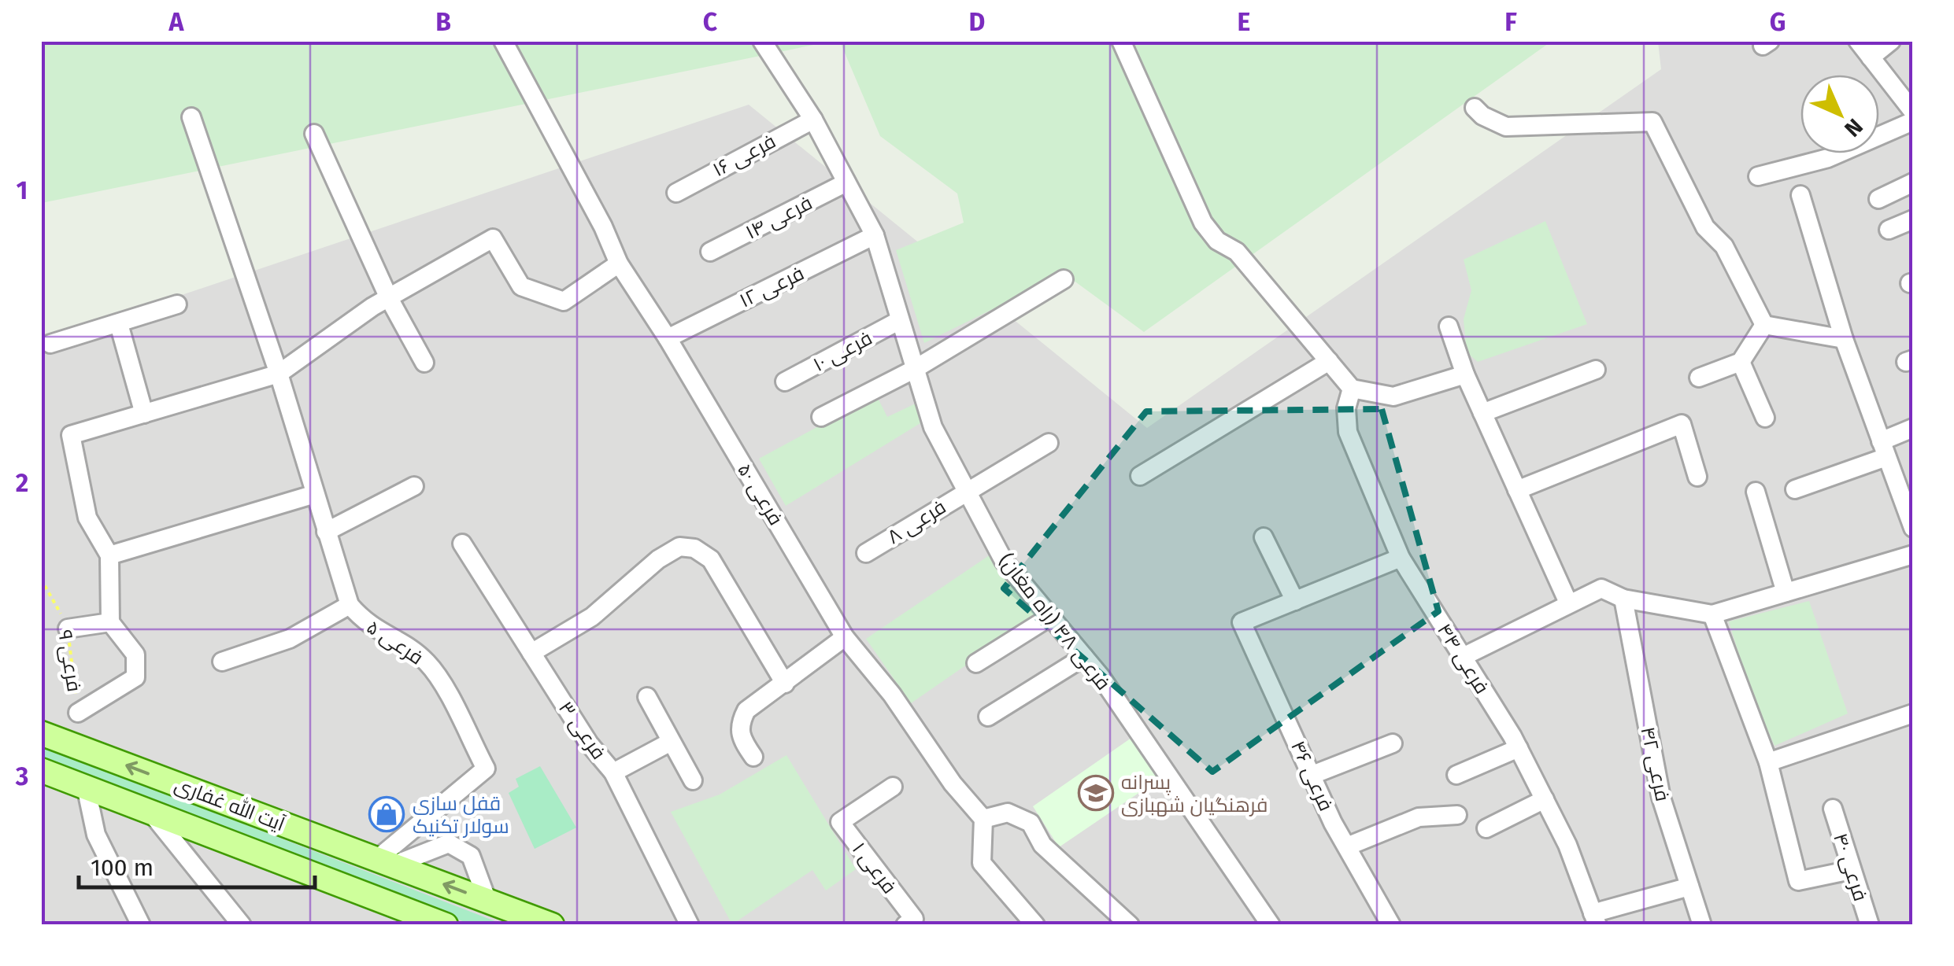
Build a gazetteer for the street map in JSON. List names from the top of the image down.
{
  "streets": {
    "main road": ["آیت الله غفاری"],
    "street": [
      "فرعی ۱۶",
      "فرعی ۱۴",
      "فرعی ۱۲",
      "فرعی ۱۰",
      "فرعی ۵۰",
      "فرعی ۸",
      "فرعی ۴۸ (راه مغان)",
      "فرعی ۵",
      "فرعی ۴۴",
      "فرعی ۳",
      "فرعی ۴۲",
      "فرعی ۴۶",
      "فرعی ۴۰",
      "فرعی ۱"
    ],
    "path": ["فرعی ۹"]
  },
  "crossings": [
    ["فرعی ۱۶", "فرعی ۴۸ (راه مغان)"],
    ["فرعی ۱۴", "فرعی ۴۸ (راه مغان)"],
    ["فرعی ۱۲", "فرعی ۵۰"],
    ["فرعی ۱۲", "فرعی ۴۸ (راه مغان)"],
    ["فرعی ۱۰", "فرعی ۴۸ (راه مغان)"],
    ["فرعی ۸", "فرعی ۴۸ (راه مغان)"],
    ["فرعی ۵", "آیت الله غفاری"]
  ],
  "places": {
    "school or university": ["پسرانه فرهنگیان شهبازی"],
    "shop": ["قفل سازی سولار تکنیک"]
  },
  "scale_bar": "100 m",
  "north": "bottom right",
  "grid": {
    "columns": [
      "A",
      "B",
      "C",
      "D",
      "E",
      "F",
      "G"
    ],
    "rows": ["1", "2", "3"]
  }
}
